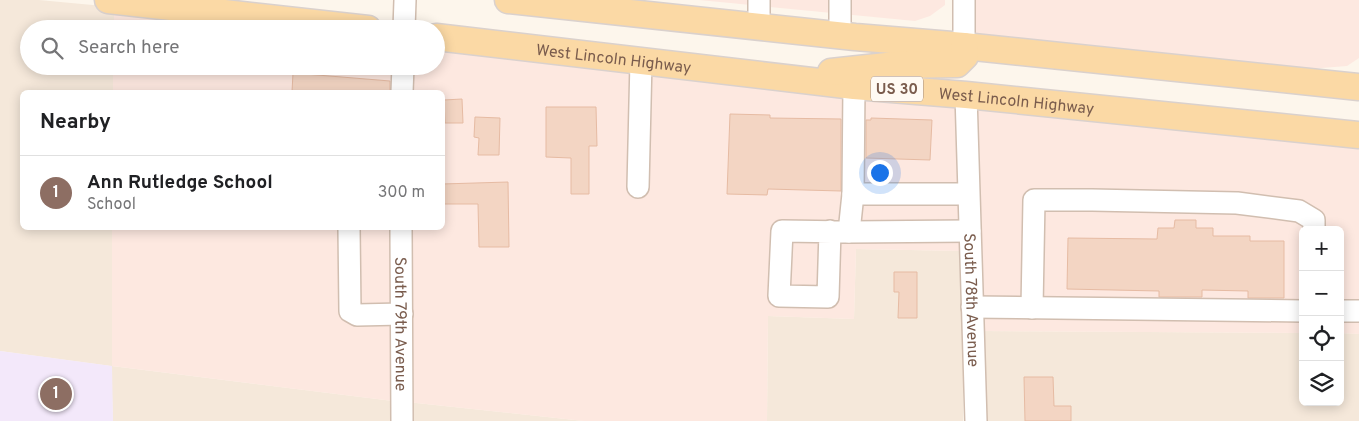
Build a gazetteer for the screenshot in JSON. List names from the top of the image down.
{
  "streets": {
    "main road": ["West Lincoln Highway", "US 30"],
    "street": ["South 78th Avenue", "South 79th Avenue"]
  },
  "crossings": [
    ["West Lincoln Highway", "South 78th Avenue"]
  ],
  "page": {
    "search": "Search here",
    "heading": "Nearby",
    "list": [
      {
        "mark": "1",
        "name": "Ann Rutledge School",
        "note": "School",
        "value": "300 m"
      }
    ],
    "map_buttons": ["+", "−"],
    "pins": "1"
  }
}
